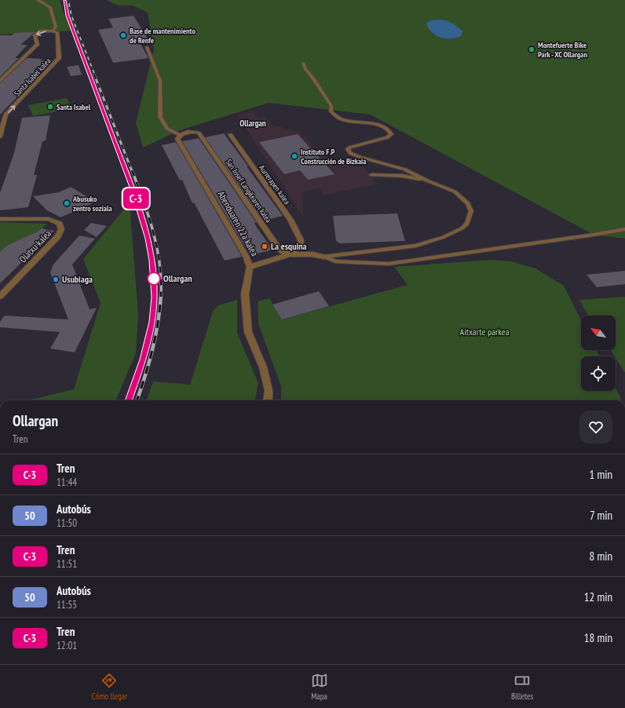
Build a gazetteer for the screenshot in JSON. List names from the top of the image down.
{
  "streets": {
    "street": [
      "Santa Isabel kalea",
      "Aurrerapen kalea",
      "San Josef Langilearen kalea",
      "Abenduaren 22a kalea",
      "Olatxu kalea"
    ]
  },
  "crossings": [
    ["Aurrerapen kalea", "San Josef Langilearen kalea"],
    ["San Josef Langilearen kalea", "Abenduaren 22a kalea"]
  ],
  "districts": ["Ollargan"],
  "parks": ["Aitxarte parkea"],
  "places": [
    "Base de mantenimiento de Renfe",
    "Montefuerte Bike Park - XC Ollargan",
    "Santa Isabel",
    "Instituto F.P Construcción de Bizkaia",
    "Abusuko zentro soziala",
    "La esquina",
    "Ollargan",
    "Usubiaga"
  ],
  "north": "top left",
  "page": {
    "on_map": "C-3",
    "heading": ["Ollargan", "Tren"],
    "list": [
      {
        "mark": "C-3",
        "name": "Tren",
        "note": "11:44",
        "value": "1 min"
      },
      {
        "mark": "50",
        "name": "Autobús",
        "note": "11:50",
        "value": "7 min"
      },
      {
        "mark": "C-3",
        "name": "Tren",
        "note": "11:51",
        "value": "8 min"
      },
      {
        "mark": "50",
        "name": "Autobús",
        "note": "11:55",
        "value": "12 min"
      },
      {
        "mark": "C-3",
        "name": "Tren",
        "note": "12:01",
        "value": "18 min"
      }
    ],
    "tabs": ["Cómo llegar", "Mapa", "Billetes"]
  }
}
